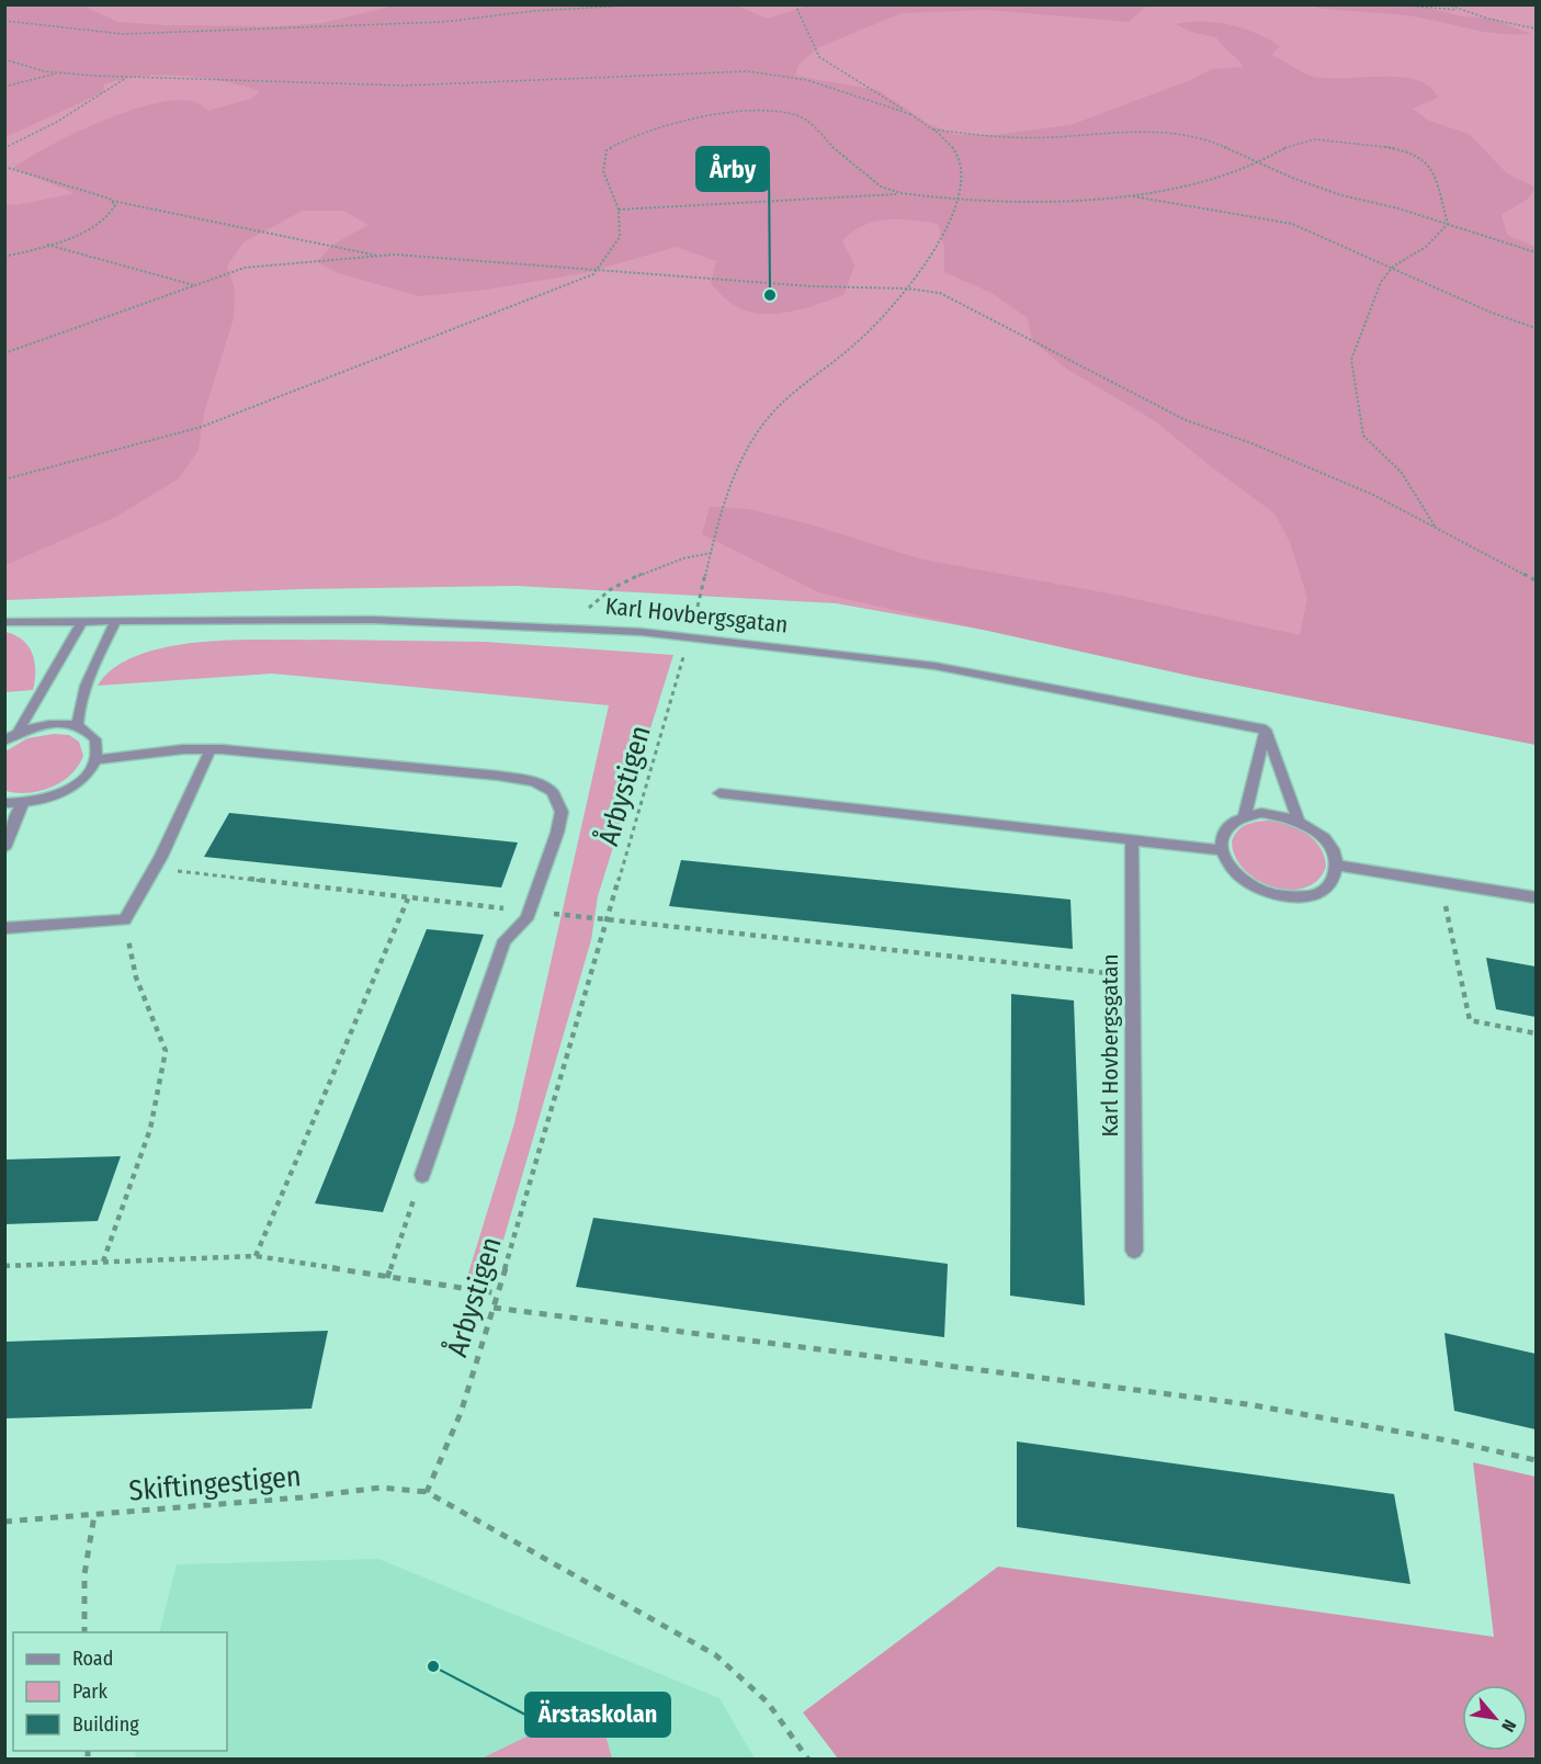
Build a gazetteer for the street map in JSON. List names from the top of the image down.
{
  "streets": {
    "street": ["Karl Hovbergsgatan"],
    "path": ["Årbystigen", "Skiftingestigen"]
  },
  "crossings": [
    ["Årbystigen", "Skiftingestigen"]
  ],
  "places": ["Årby", "Ärstaskolan"],
  "legend": ["Road", "Park", "Building"],
  "north": "bottom right"
}
